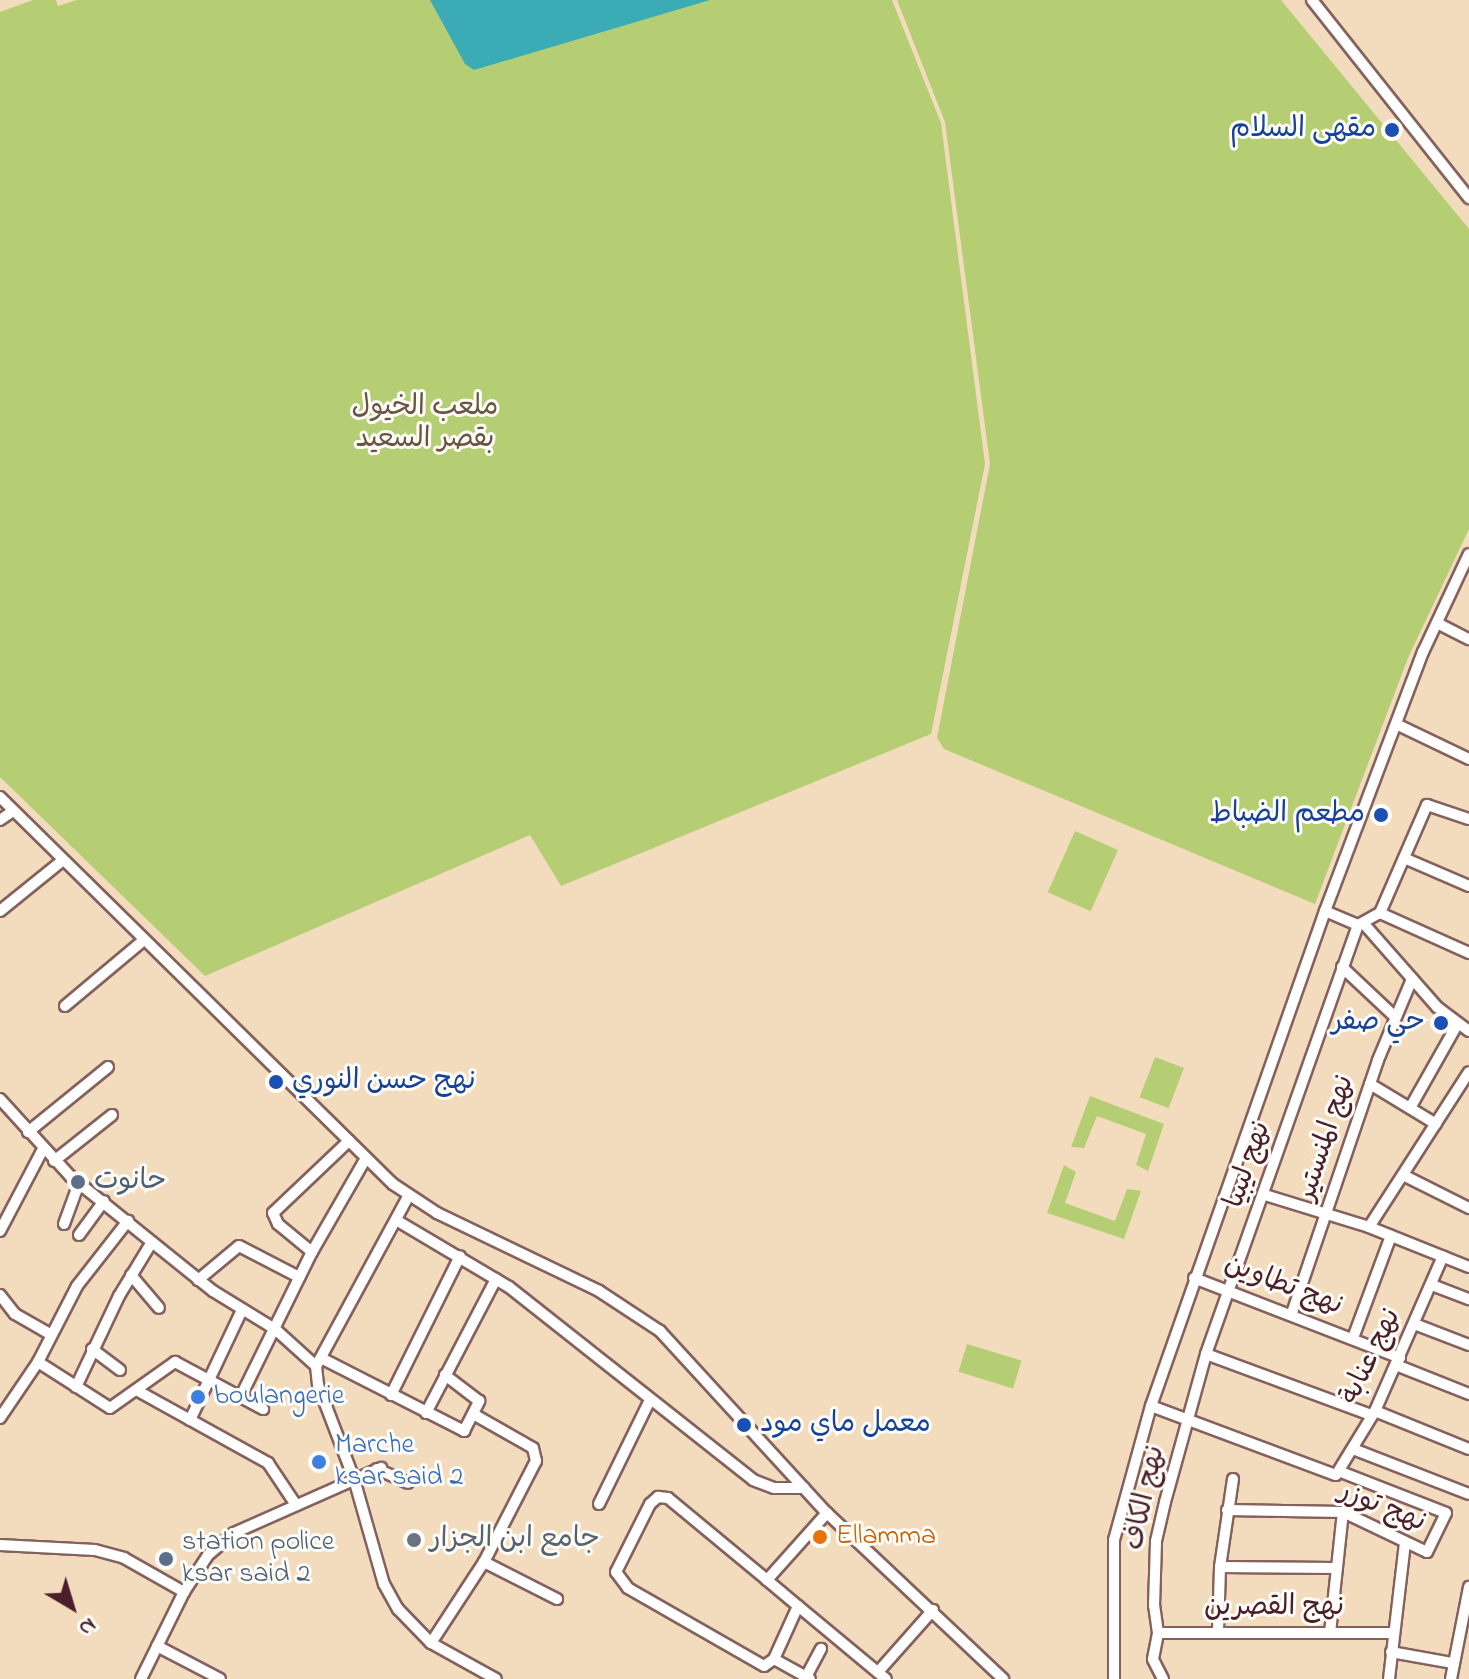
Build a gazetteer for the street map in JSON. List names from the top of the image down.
{
  "streets": {
    "street": [
      "نهج المنستير",
      "نهج ليبيا",
      "نهج تطاوين",
      "نهج عنابة",
      "نهج الكاف",
      "نهج توزر",
      "نهج القصرين"
    ]
  },
  "crossings": [
    ["نهج المنستير", "نهج تطاوين"],
    ["نهج ليبيا", "نهج تطاوين"],
    ["نهج ليبيا", "نهج الكاف"],
    ["نهج تطاوين", "نهج عنابة"],
    ["نهج عنابة", "نهج توزر"],
    ["نهج الكاف", "نهج القصرين"]
  ],
  "parks": ["ملعب الخيول بقصر السعيد"],
  "places": [
    "مقهى السلام",
    "مطعم الضباط",
    "حي صفر",
    "نهج حسن النوري",
    "حانوت",
    "boulangerie",
    "معمل ماي مود",
    "Marche ksar said 2",
    "Ellamma",
    "جامع ابن الجزار",
    "station police ksar said 2"
  ],
  "north": "bottom right"
}
